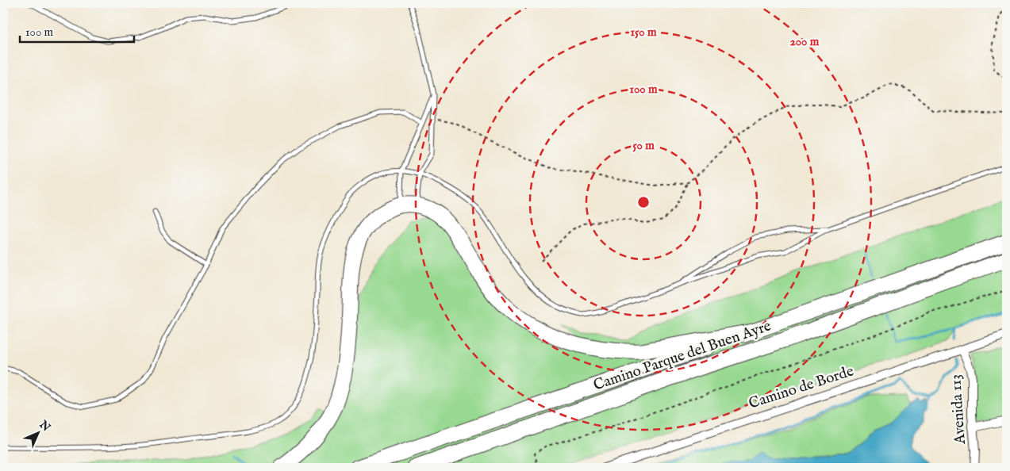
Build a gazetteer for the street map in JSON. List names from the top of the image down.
{
  "streets": {
    "highway": ["Camino Parque del Buen Ayre"],
    "street": ["Camino de Borde", "Avenida 113"]
  },
  "crossings": [
    ["Camino de Borde", "Avenida 113"]
  ],
  "scale_bar": "100 m",
  "north": "top right",
  "rings": [
    "150 m",
    "200 m",
    "100 m",
    "50 m"
  ]
}
